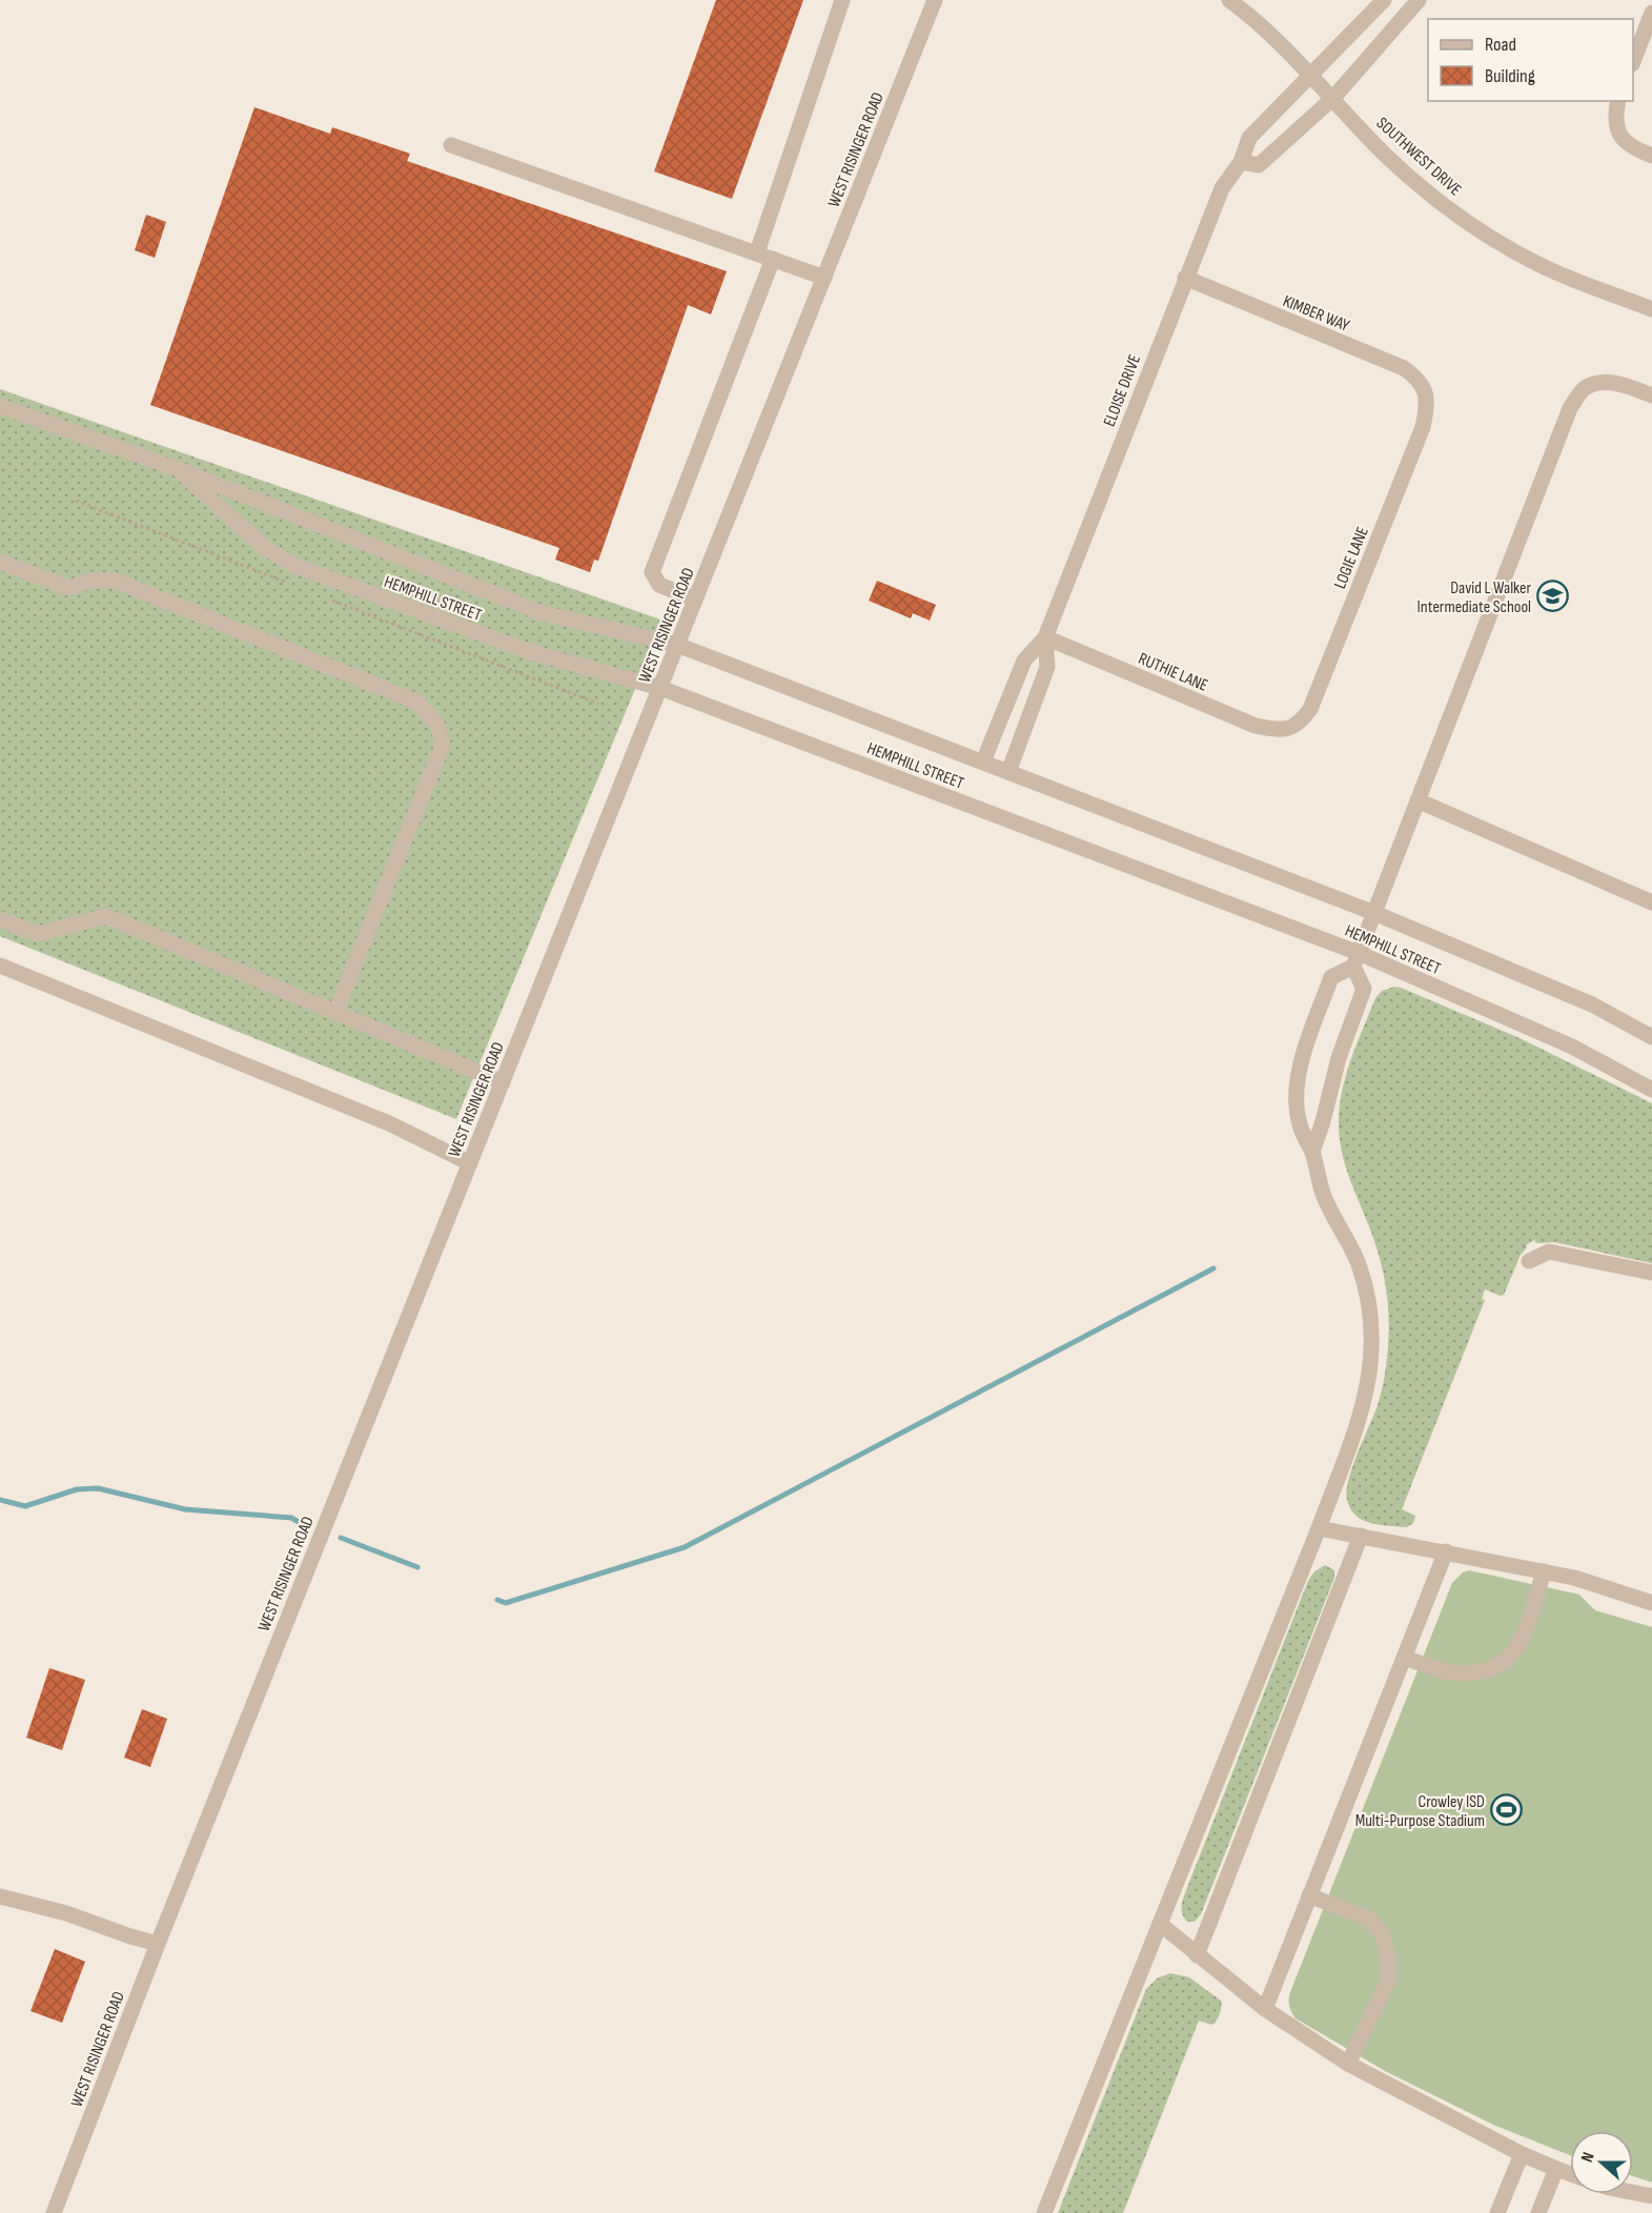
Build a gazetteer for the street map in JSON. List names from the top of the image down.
{
  "streets": {
    "street": [
      "WEST RISINGER ROAD",
      "SOUTHWEST DRIVE",
      "KIMBER WAY",
      "ELOISE DRIVE",
      "LOGIE LANE",
      "HEMPHILL STREET",
      "RUTHIE LANE"
    ]
  },
  "crossings": [
    ["WEST RISINGER ROAD", "HEMPHILL STREET"],
    ["SOUTHWEST DRIVE", "ELOISE DRIVE"],
    ["KIMBER WAY", "ELOISE DRIVE"],
    ["KIMBER WAY", "LOGIE LANE"],
    ["ELOISE DRIVE", "HEMPHILL STREET"],
    ["ELOISE DRIVE", "RUTHIE LANE"],
    ["LOGIE LANE", "RUTHIE LANE"]
  ],
  "places": {
    "school or university": ["David L Walker Intermediate School"],
    "sports": ["Crowley ISD Multi-Purpose Stadium"]
  },
  "legend": ["Road", "Building"],
  "north": "left"
}
